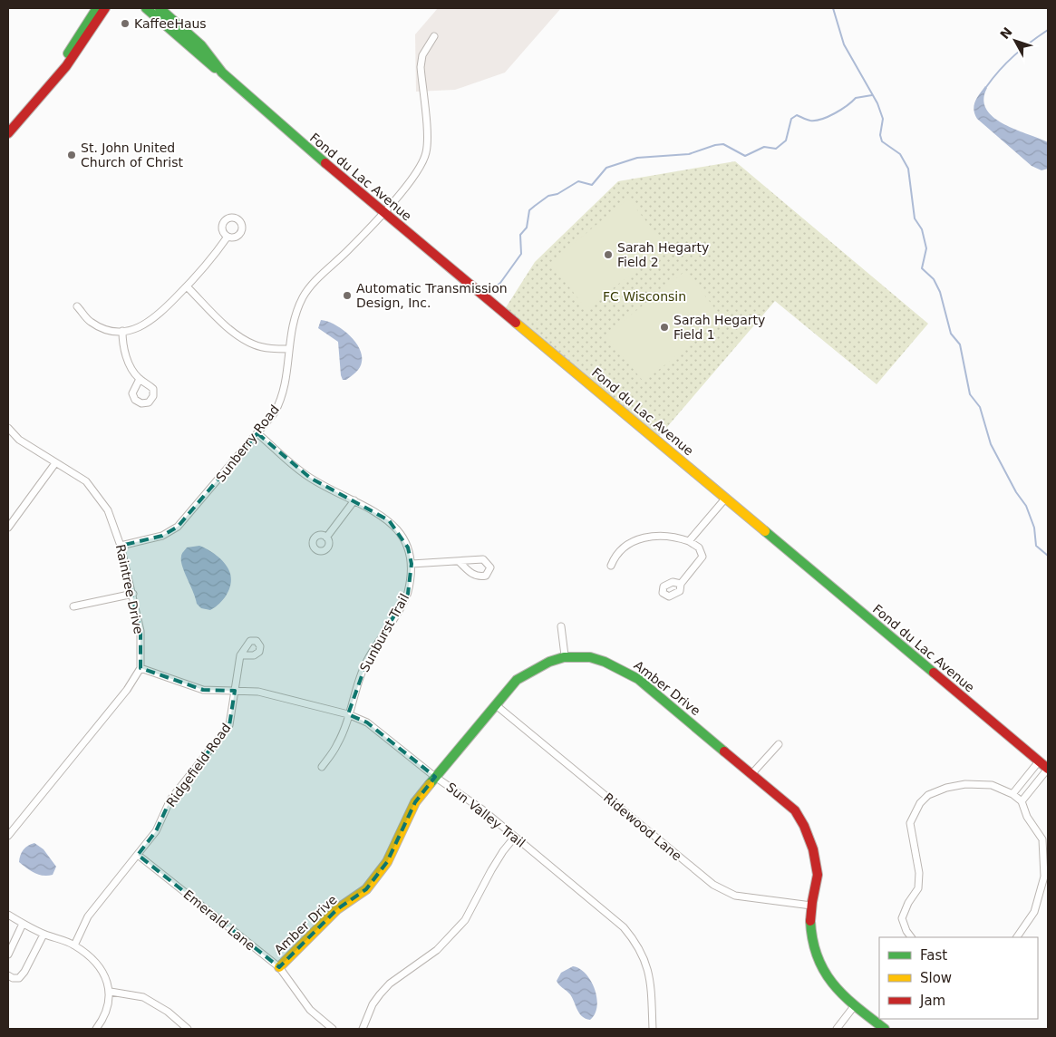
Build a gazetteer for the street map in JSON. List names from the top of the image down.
{
  "streets": {
    "main road": ["Fond du Lac Avenue", "Amber Drive"],
    "street": [
      "Sunberry Road",
      "Raintree Drive",
      "Sunburst Trail",
      "Ridgefield Road",
      "Sun Valley Trail",
      "Ridewood Lane",
      "Emerald Lane"
    ]
  },
  "crossings": [
    ["Fond du Lac Avenue", "Sunberry Road"],
    ["Sunberry Road", "Raintree Drive"],
    ["Sunberry Road", "Sunburst Trail"],
    ["Raintree Drive", "Sun Valley Trail"],
    ["Sunburst Trail", "Sun Valley Trail"],
    ["Amber Drive", "Sun Valley Trail"],
    ["Amber Drive", "Ridewood Lane"],
    ["Amber Drive", "Emerald Lane"],
    ["Ridgefield Road", "Sun Valley Trail"],
    ["Ridgefield Road", "Emerald Lane"]
  ],
  "parks": ["FC Wisconsin"],
  "places": [
    "KaffeeHaus",
    "St. John United Church of Christ",
    "Sarah Hegarty Field 2",
    "Automatic Transmission Design, Inc.",
    "Sarah Hegarty Field 1"
  ],
  "legend": ["Fast", "Slow", "Jam"],
  "north": "top left"
}
